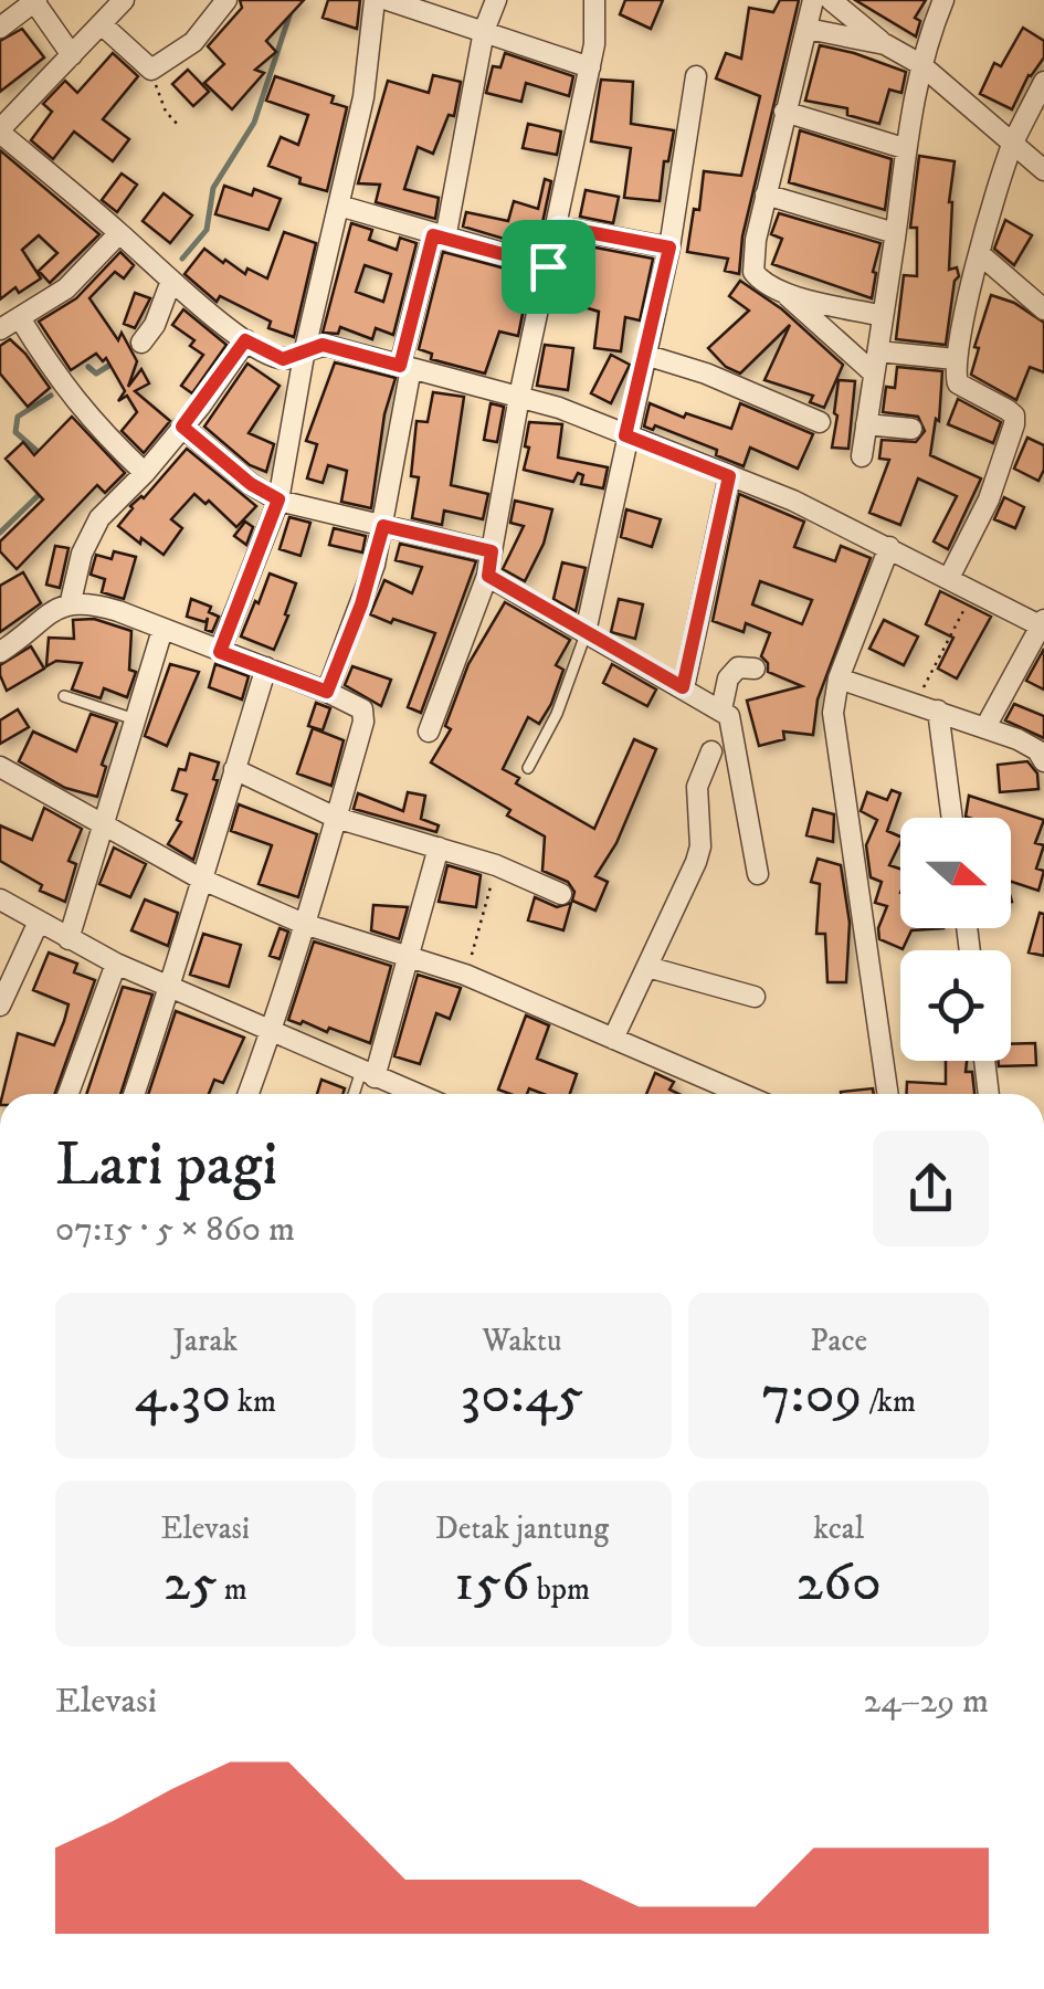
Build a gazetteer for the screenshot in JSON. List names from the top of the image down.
{
  "north": "right",
  "page": {
    "heading": ["Lari pagi", "07:15 · 5 × 860 m"],
    "stats": [
      ["Jarak", "4.30 km"],
      ["Waktu", "30:45"],
      ["Pace", "7:09 /km"],
      ["Elevasi", "25 m"],
      ["Detak jantung", "156 bpm"],
      ["kcal", "260"]
    ],
    "chart": ["Elevasi", "24–29 m"]
  }
}
